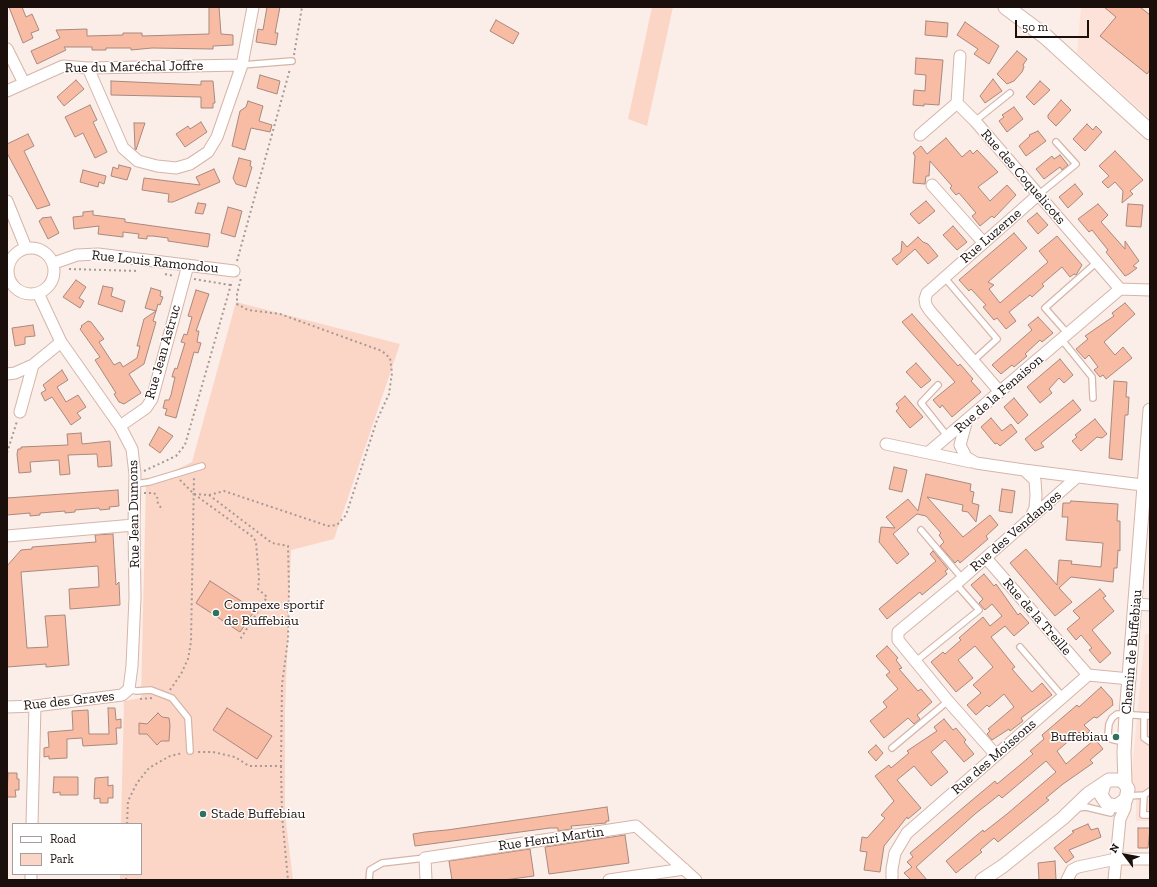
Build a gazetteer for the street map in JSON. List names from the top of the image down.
{
  "streets": {
    "street": [
      "Rue du Maréchal Joffre",
      "Rue des Coquelicots",
      "Rue Luzerne",
      "Rue Louis Ramondou",
      "Rue Jean Astruc",
      "Rue de la Fenaison",
      "Rue Jean Dumons",
      "Rue des Vendanges",
      "Rue de la Treille",
      "Chemin de Buffebiau",
      "Rue des Graves",
      "Rue des Moissons",
      "Rue Henri Martin"
    ]
  },
  "crossings": [
    ["Rue des Coquelicots", "Rue Luzerne"],
    ["Rue des Coquelicots", "Rue de la Fenaison"],
    ["Rue Luzerne", "Rue de la Fenaison"],
    ["Rue Louis Ramondou", "Rue Jean Astruc"],
    ["Rue Louis Ramondou", "Rue Jean Dumons"],
    ["Rue Jean Astruc", "Rue Jean Dumons"],
    ["Rue Jean Dumons", "Rue des Graves"],
    ["Rue des Vendanges", "Rue de la Treille"],
    ["Rue des Vendanges", "Rue des Moissons"],
    ["Rue de la Treille", "Rue des Moissons"]
  ],
  "places": ["Compexe sportif de Buffebiau", "Buffebiau", "Stade Buffebiau"],
  "legend": ["Road", "Park"],
  "scale_bar": "50 m",
  "north": "top left"
}
